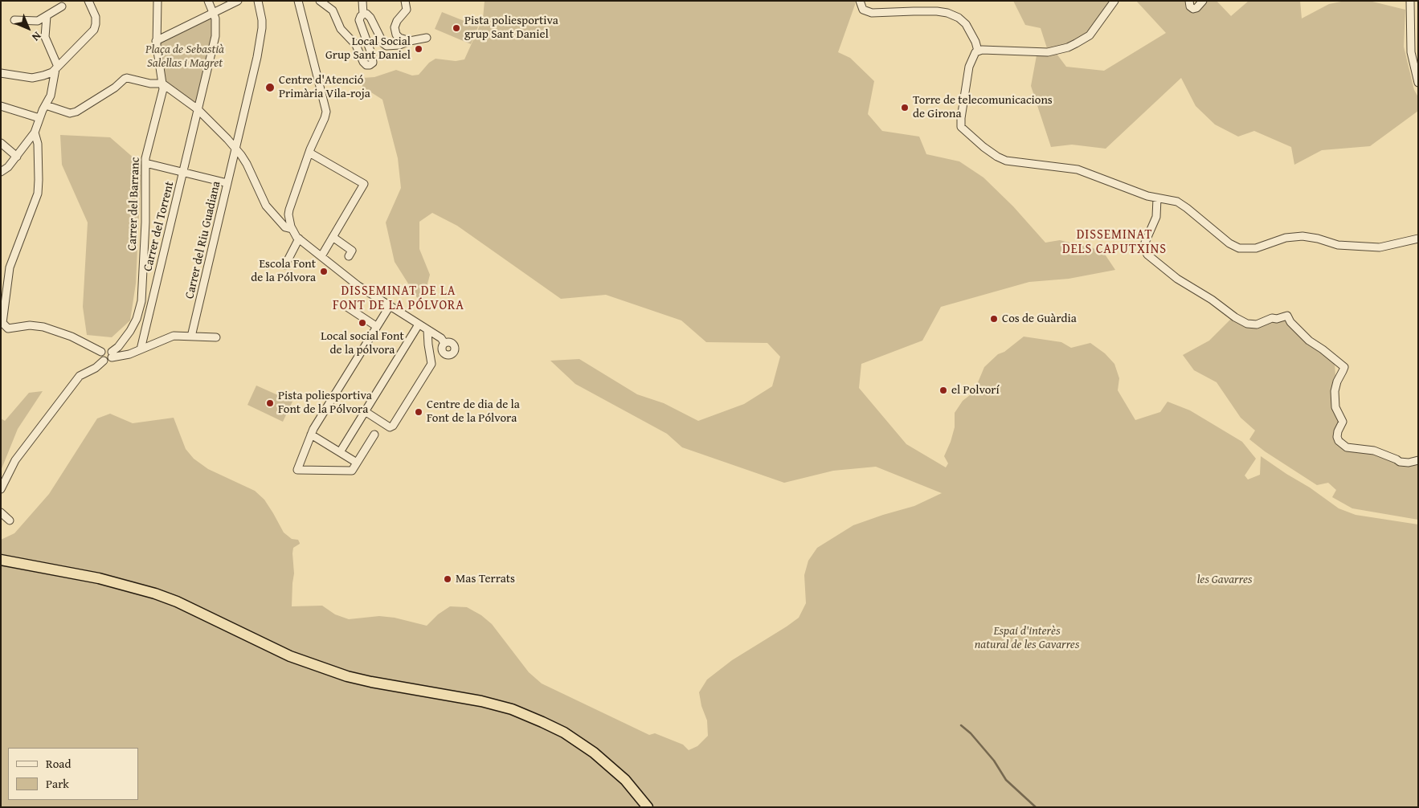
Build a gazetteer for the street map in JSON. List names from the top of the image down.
{
  "streets": {
    "street": ["Carrer del Barranc", "Carrer del Torrent", "Carrer del Riu Guadiana"]
  },
  "districts": ["DISSEMINAT DELS CAPUTXINS", "DISSEMINAT DE LA FONT DE LA PÓLVORA"],
  "parks": ["Plaça de Sebastià Salellas i Magret", "les Gavarres", "Espai d'interès natural de les Gavarres"],
  "places": [
    "Pista poliesportiva grup Sant Daniel",
    "Local Social Grup Sant Daniel",
    "Centre d'Atenció Primària Vila-roja",
    "Torre de telecomunicacions de Girona",
    "Escola Font de la Pólvora",
    "Cos de Guàrdia",
    "Local social Font de la pólvora",
    "el Polvorí",
    "Pista poliesportiva Font de la Pólvora",
    "Centre de dia de la Font de la Pólvora",
    "Mas Terrats"
  ],
  "legend": ["Road", "Park"],
  "north": "bottom right"
}
